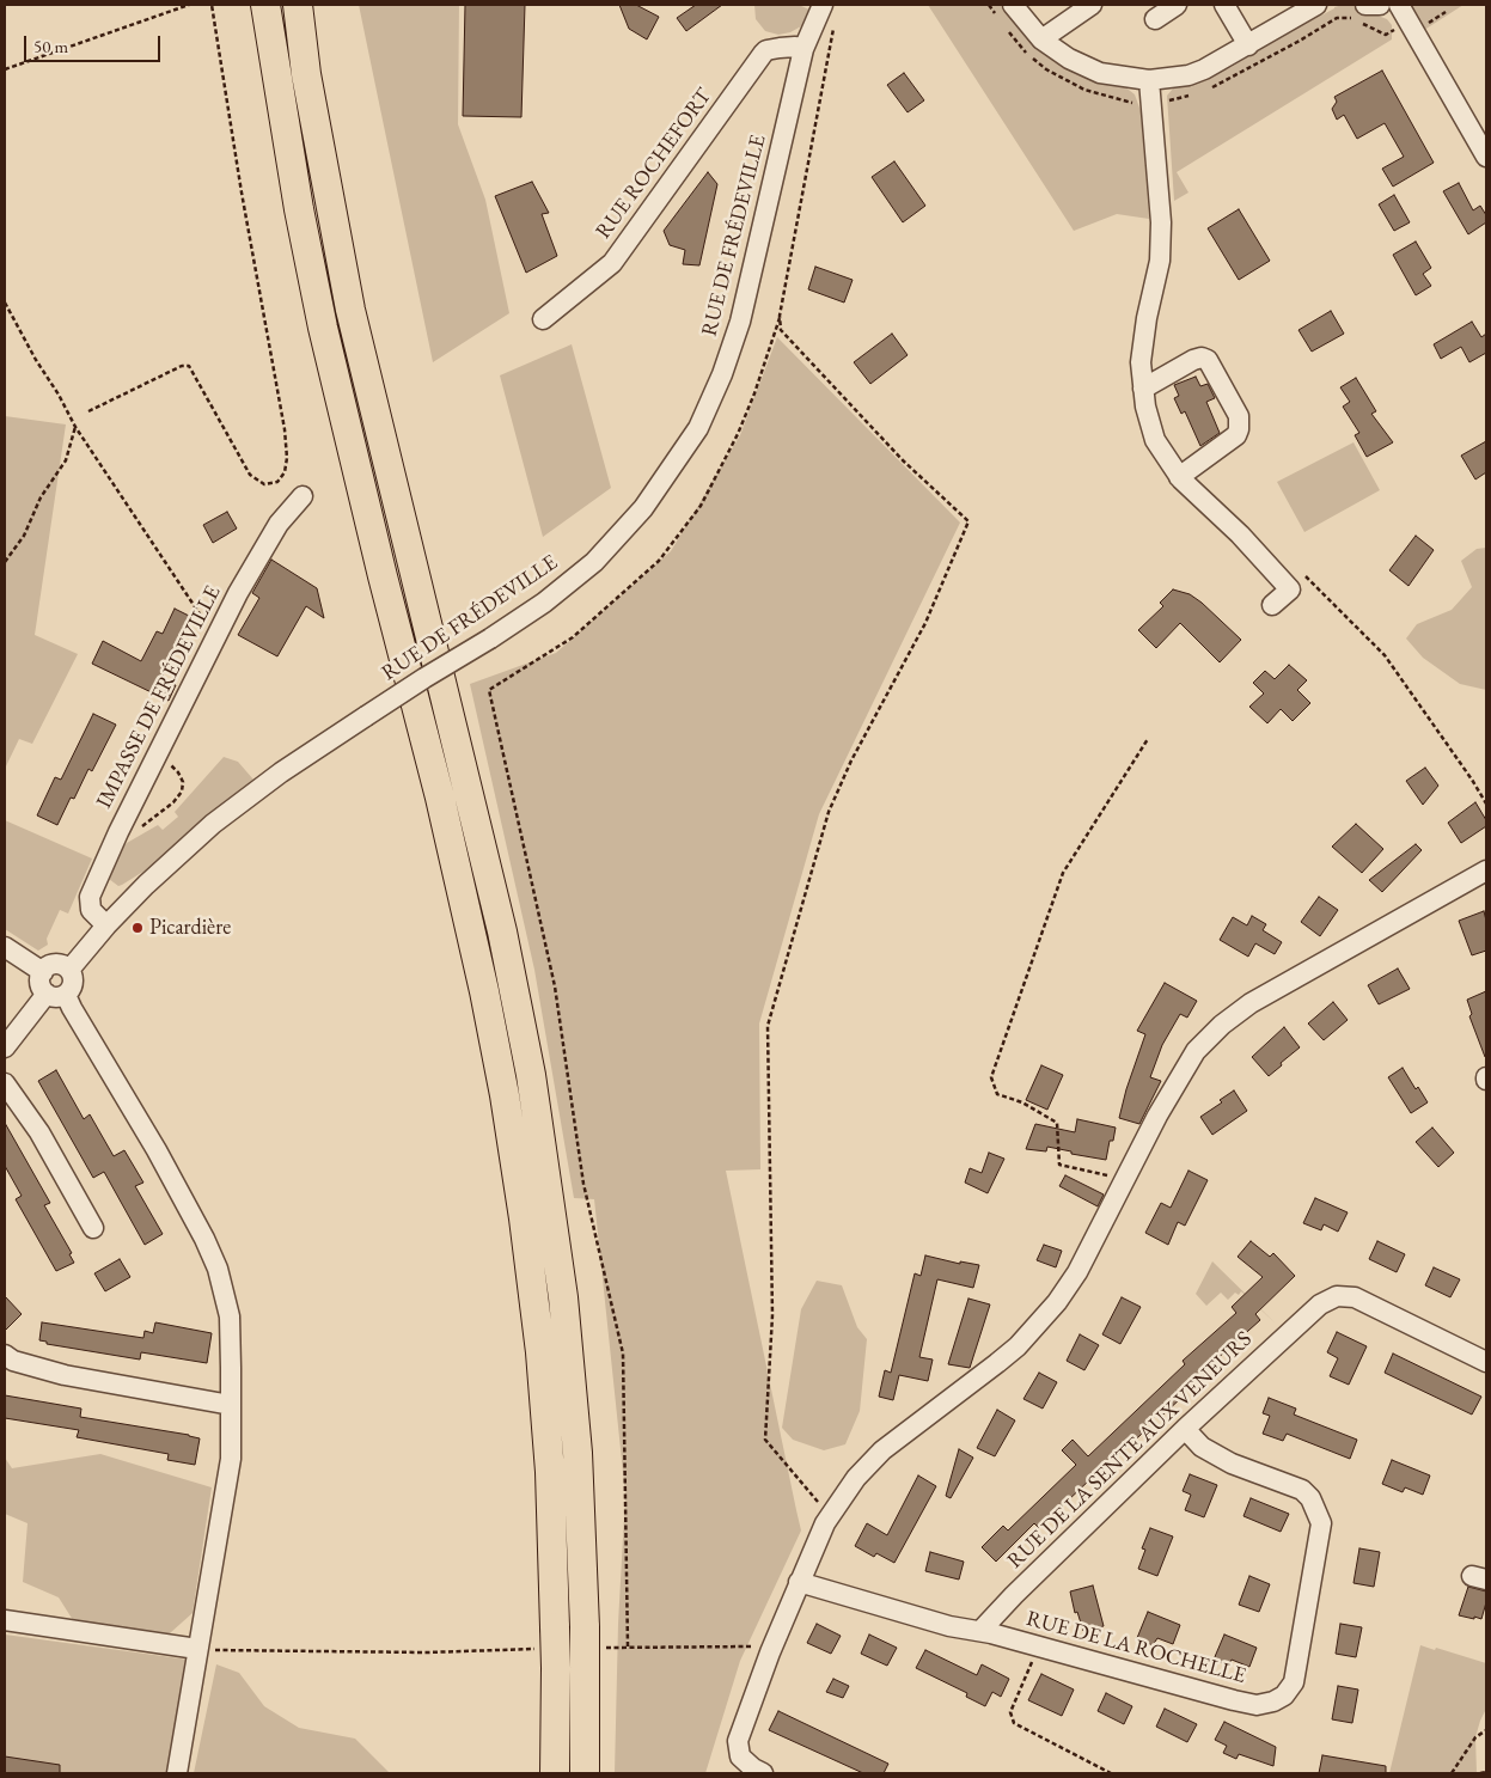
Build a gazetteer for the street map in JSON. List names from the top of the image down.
{
  "streets": {
    "street": [
      "RUE ROCHEFORT",
      "RUE DE FRÉDEVILLE",
      "IMPASSE DE FRÉDEVILLE",
      "RUE DE LA SENTE AUX VENEURS",
      "RUE DE LA ROCHELLE"
    ]
  },
  "crossings": [
    ["RUE ROCHEFORT", "RUE DE FRÉDEVILLE"],
    ["RUE DE FRÉDEVILLE", "IMPASSE DE FRÉDEVILLE"],
    ["RUE DE LA SENTE AUX VENEURS", "RUE DE LA ROCHELLE"]
  ],
  "places": ["Picardière"],
  "scale_bar": "50 m"
}
